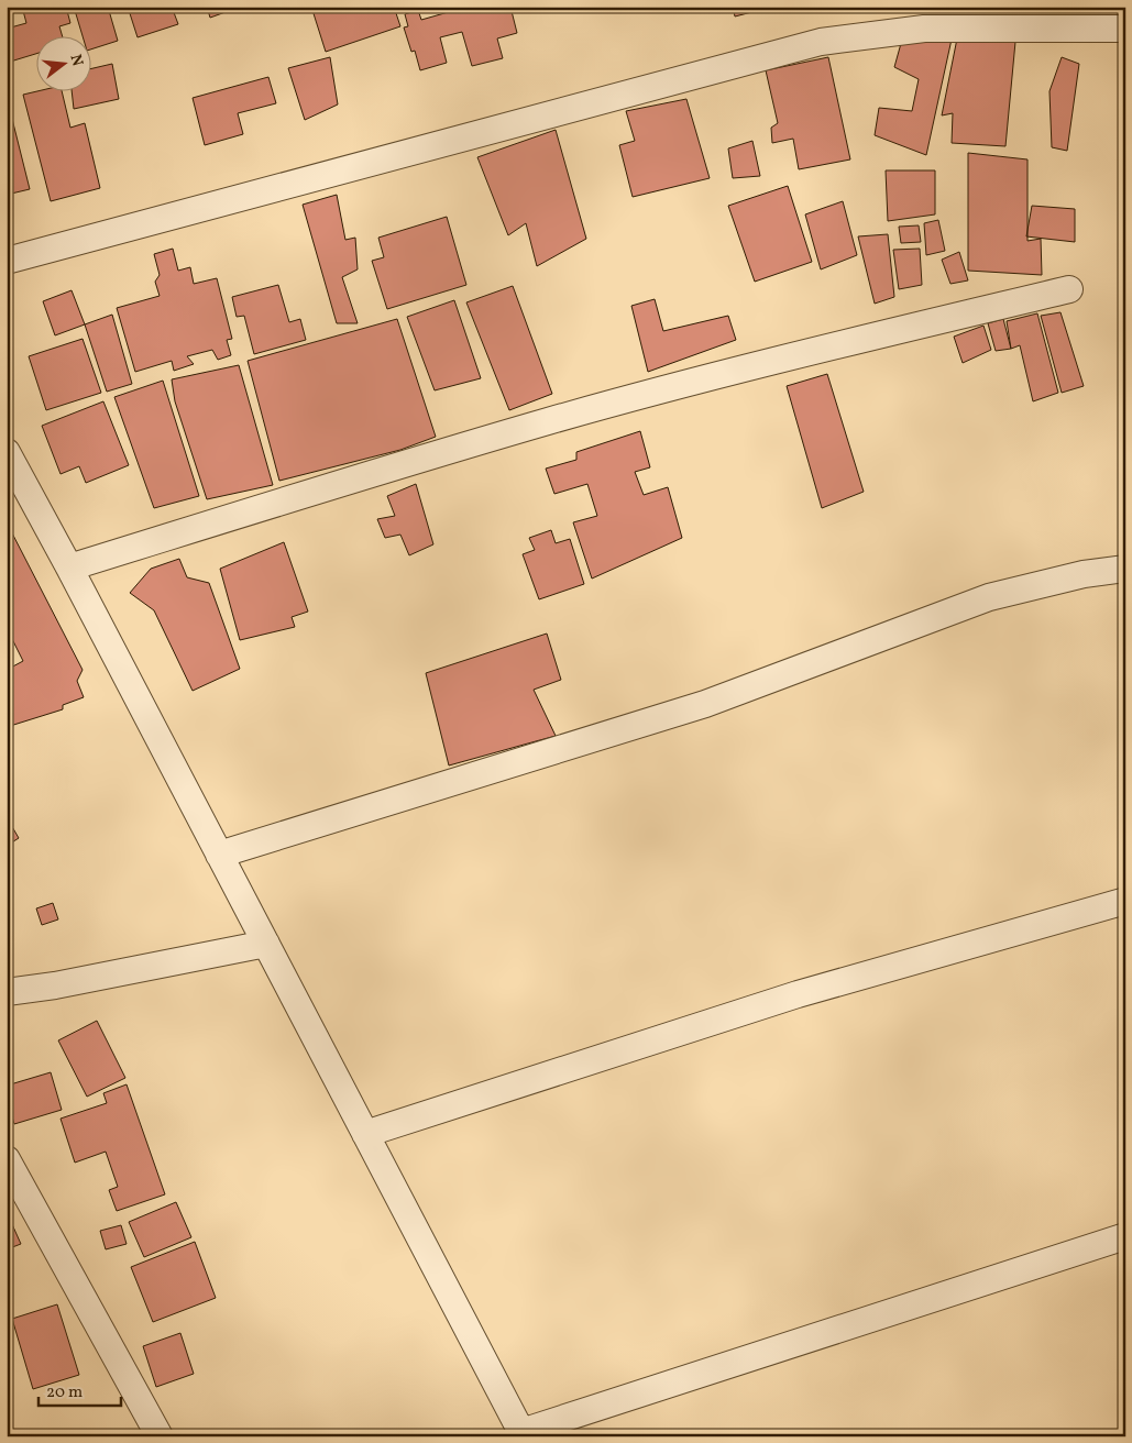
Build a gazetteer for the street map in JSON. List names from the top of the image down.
{
  "scale_bar": "20 m",
  "north": "right"
}
